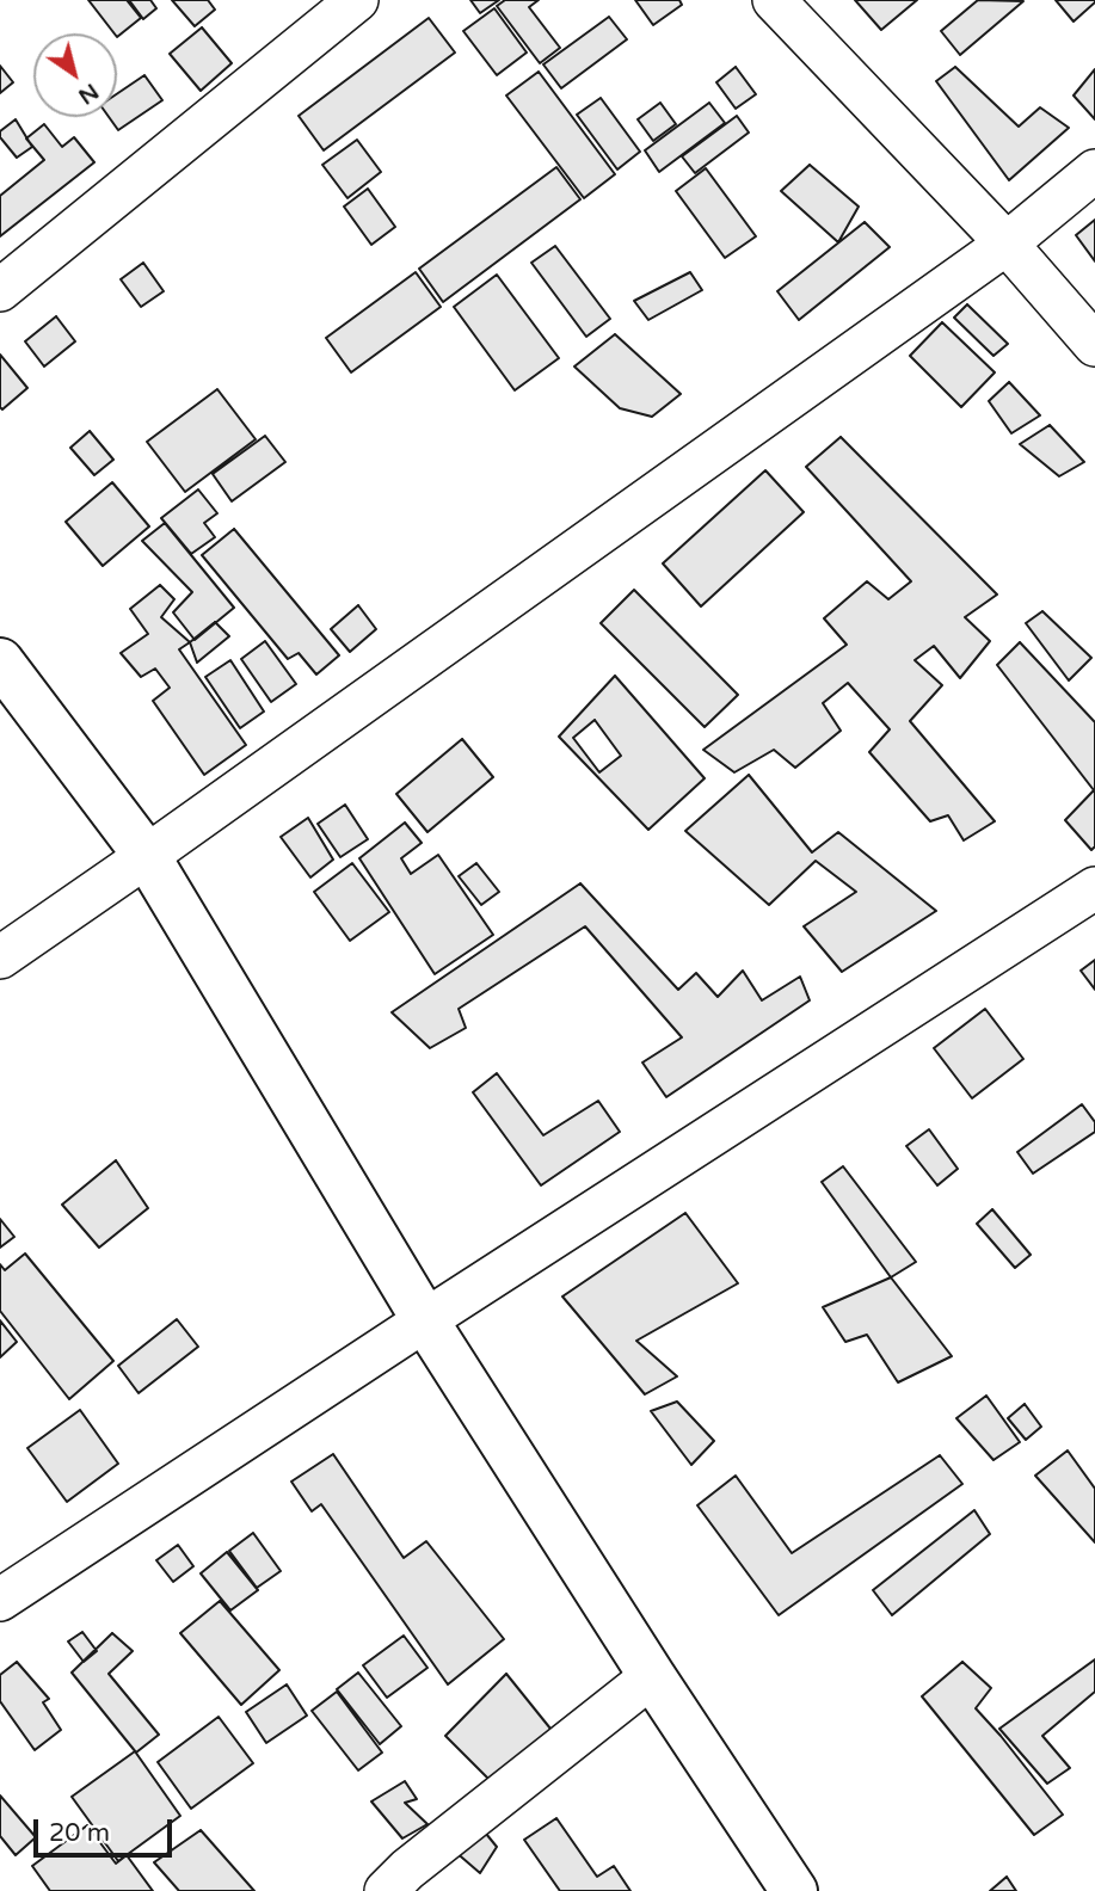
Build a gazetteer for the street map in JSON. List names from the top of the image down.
{
  "scale_bar": "20 m",
  "north": "bottom right"
}
